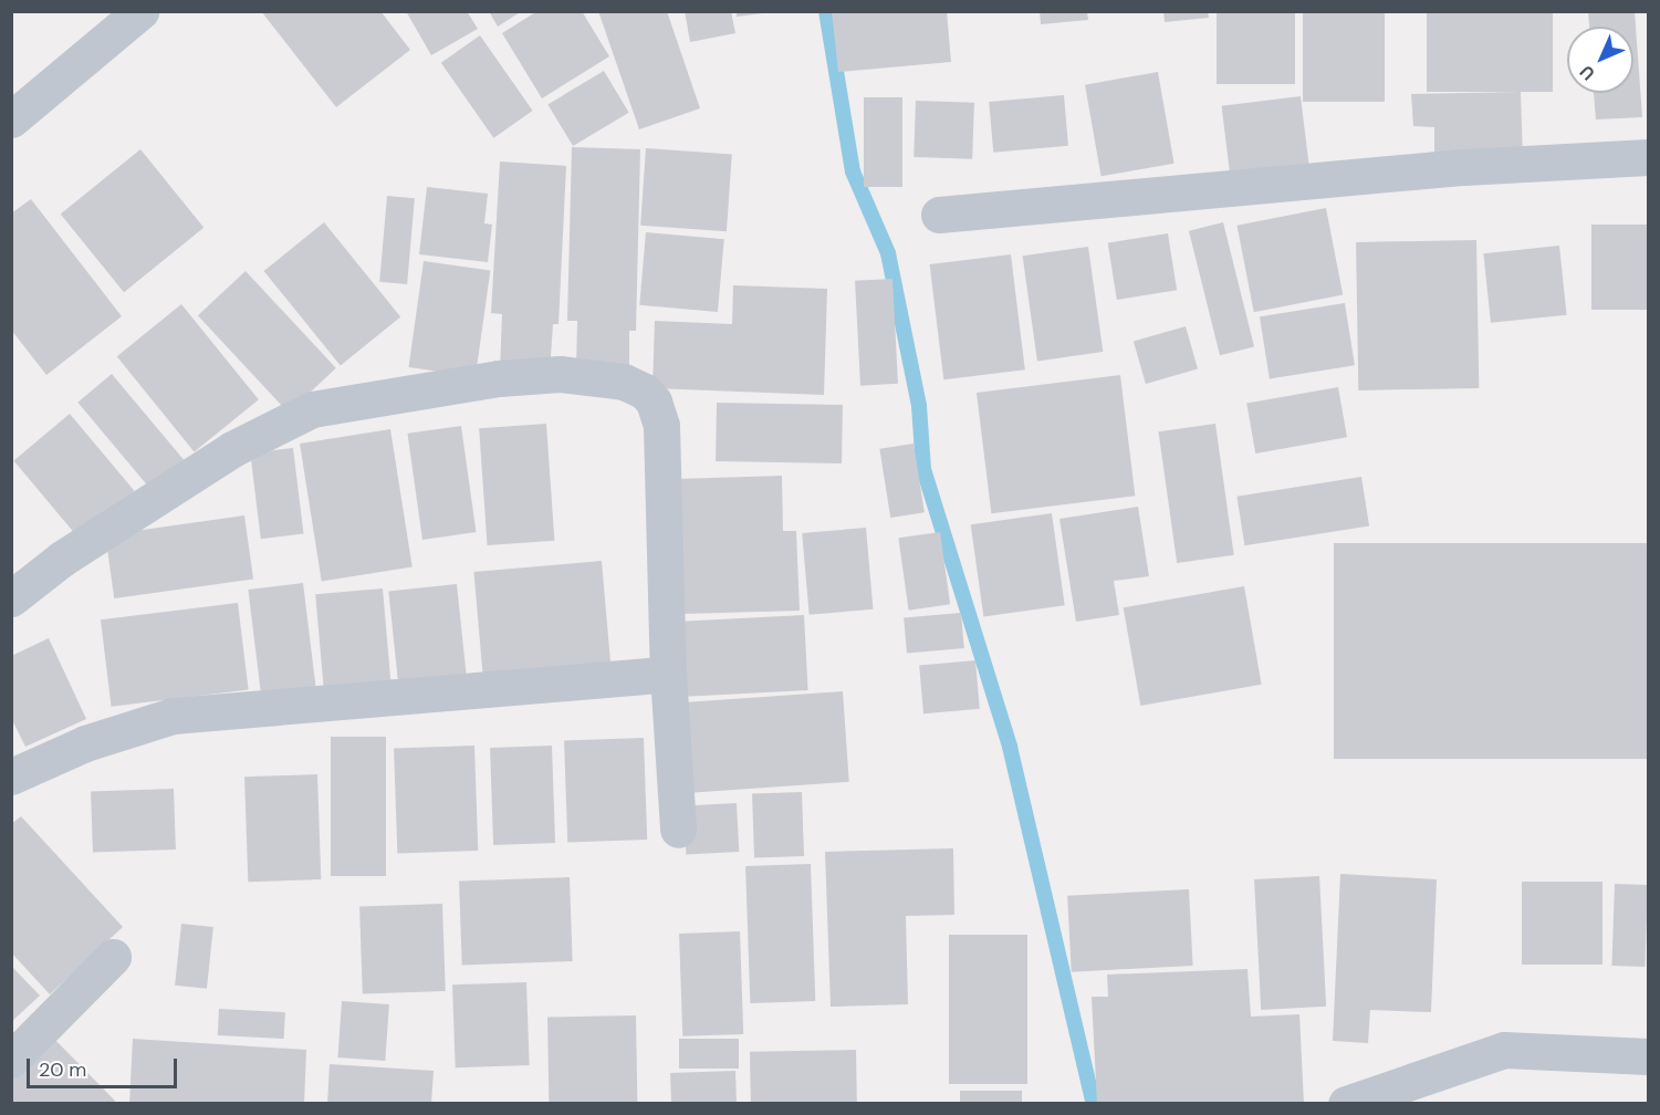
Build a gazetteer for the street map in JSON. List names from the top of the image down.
{
  "scale_bar": "20 m",
  "north": "bottom left"
}
